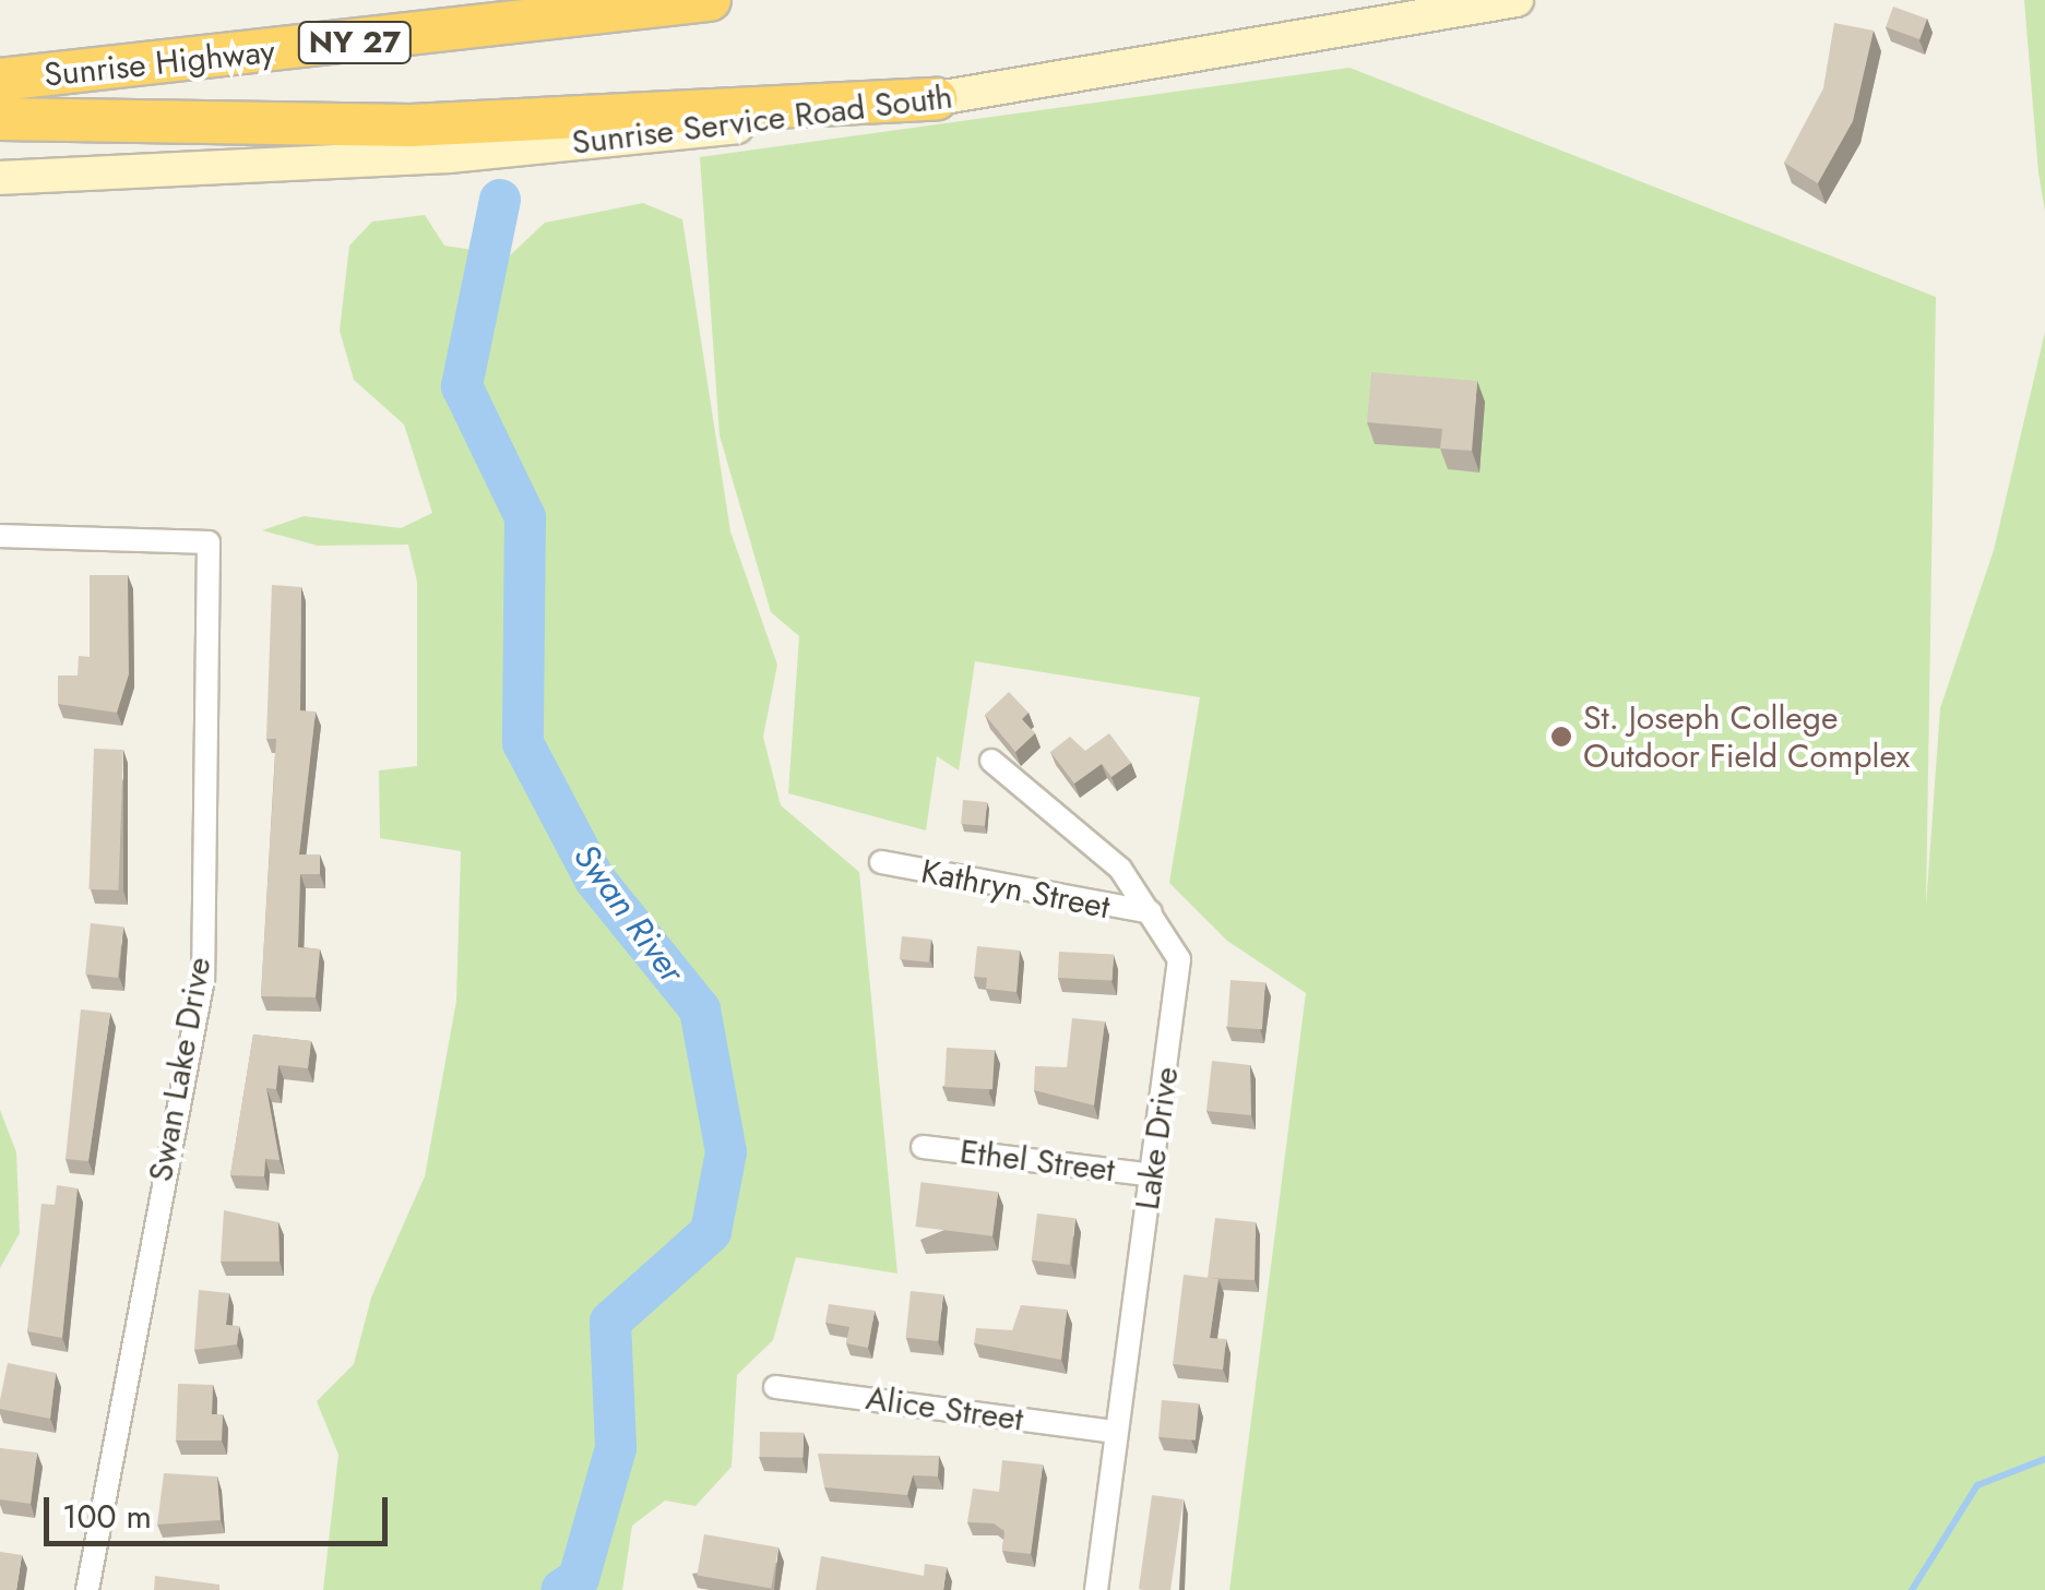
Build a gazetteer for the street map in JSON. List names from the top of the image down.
{
  "streets": {
    "highway": ["NY 27", "Sunrise Highway"],
    "main road": ["Sunrise Service Road South"],
    "street": [
      "Kathryn Street",
      "Swan Lake Drive",
      "Lake Drive",
      "Ethel Street",
      "Alice Street"
    ]
  },
  "crossings": [
    ["Kathryn Street", "Lake Drive"],
    ["Lake Drive", "Ethel Street"],
    ["Lake Drive", "Alice Street"]
  ],
  "water": ["Swan River"],
  "places": ["St. Joseph College Outdoor Field Complex"],
  "scale_bar": "100 m"
}
